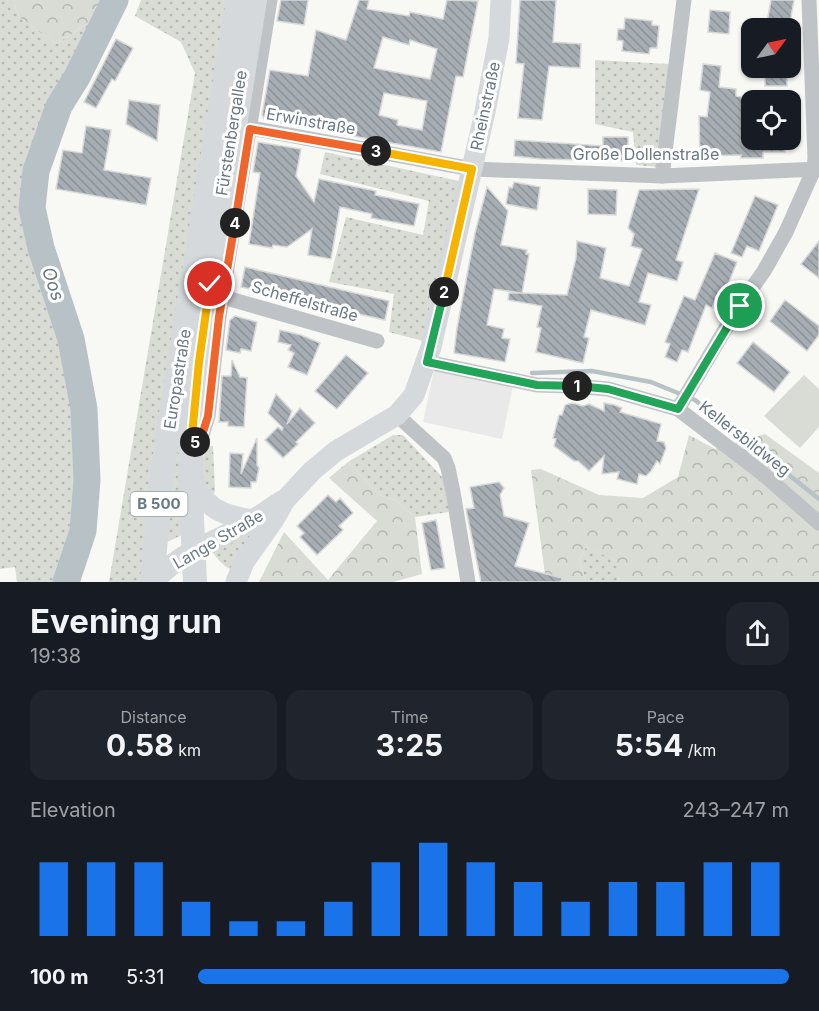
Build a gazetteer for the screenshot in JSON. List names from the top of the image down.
{
  "streets": {
    "main road": ["Europastraße", "B 500"],
    "street": [
      "Rheinstraße",
      "Erwinstraße",
      "Fürstenbergallee",
      "Große Dollenstraße",
      "Scheffelstraße",
      "Kellersbildweg",
      "Lange Straße"
    ]
  },
  "crossings": [
    ["Rheinstraße", "Erwinstraße"],
    ["Rheinstraße", "Große Dollenstraße"],
    ["Rheinstraße", "Kellersbildweg"],
    ["Rheinstraße", "Lange Straße"],
    ["Erwinstraße", "Fürstenbergallee"],
    ["Erwinstraße", "Große Dollenstraße"],
    ["Fürstenbergallee", "Scheffelstraße"],
    ["Fürstenbergallee", "Europastraße"],
    ["Europastraße", "Lange Straße"]
  ],
  "water": ["Oos"],
  "north": "top right",
  "page": {
    "pins": [
      "3",
      "4",
      "2",
      "1",
      "5"
    ],
    "heading": ["Evening run", "19:38"],
    "stats": [
      ["Distance", "0.58 km"],
      ["Time", "3:25"],
      ["Pace", "5:54 /km"]
    ],
    "chart": ["Elevation", "243–247 m"],
    "list": [
      {
        "name": "100 m",
        "note": "5:31"
      }
    ]
  }
}
